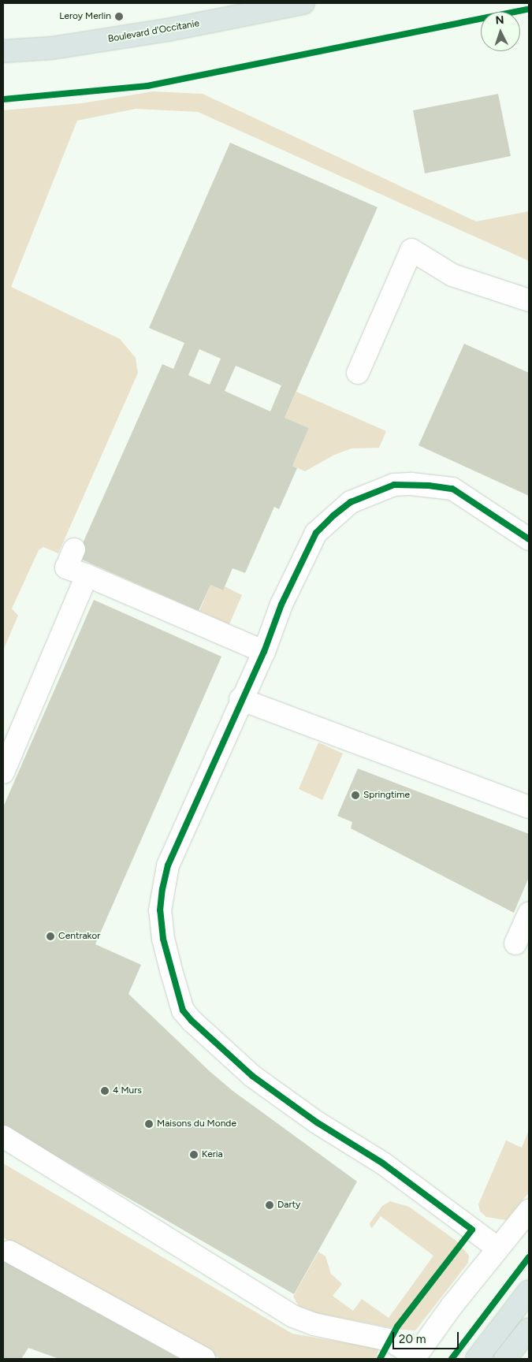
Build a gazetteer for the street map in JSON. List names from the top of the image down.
{
  "streets": {
    "main road": ["Boulevard d'Occitanie"]
  },
  "places": [
    "Leroy Merlin",
    "Springtime",
    "Centrakor",
    "4 Murs",
    "Maisons du Monde",
    "Keria",
    "Darty"
  ],
  "scale_bar": "20 m",
  "north": "top"
}
